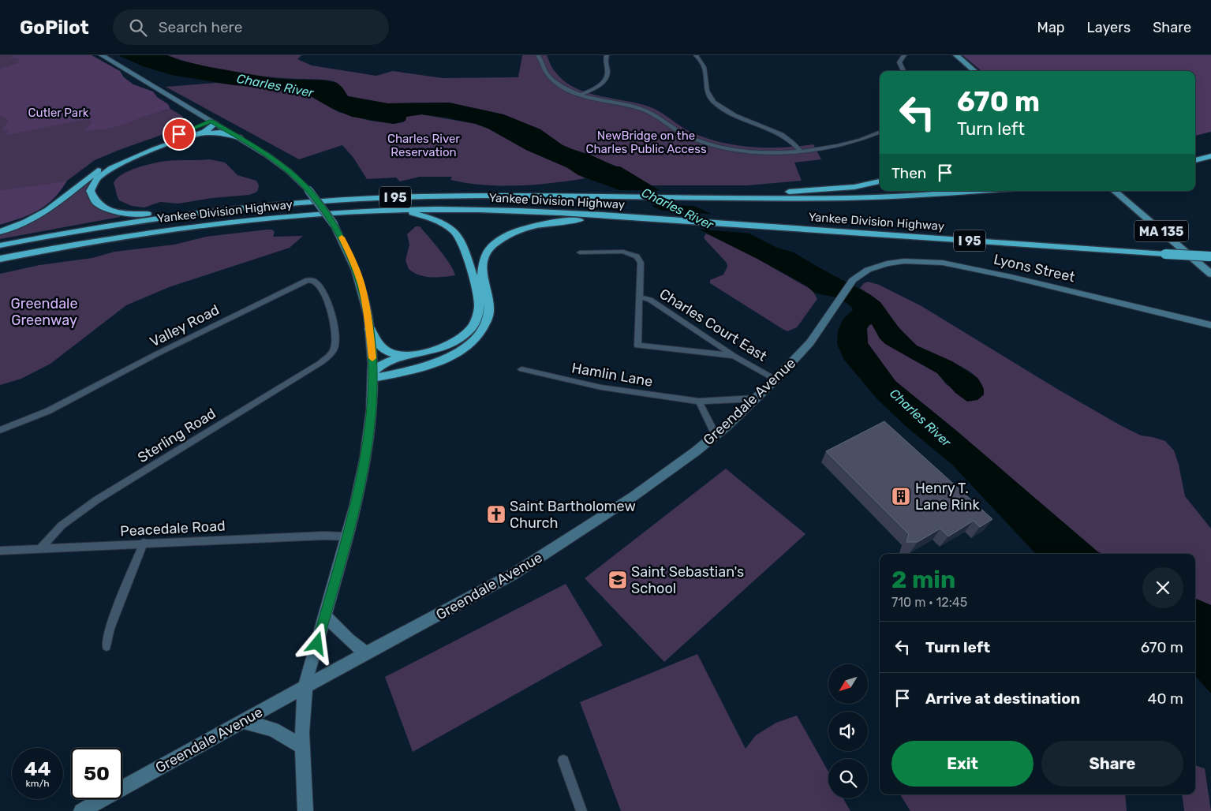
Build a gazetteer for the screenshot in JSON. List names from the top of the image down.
{
  "streets": {
    "highway": ["I 95", "Yankee Division Highway"],
    "main road": ["MA 135", "Lyons Street", "Greendale Avenue"],
    "street": [
      "Charles Court East",
      "Valley Road",
      "Hamlin Lane",
      "Sterling Road",
      "Peacedale Road"
    ]
  },
  "crossings": [
    ["Lyons Street", "Greendale Avenue"],
    ["Charles Court East", "Greendale Avenue"],
    ["Valley Road", "Sterling Road"],
    ["Hamlin Lane", "Greendale Avenue"],
    ["Sterling Road", "Peacedale Road"]
  ],
  "water": ["Charles River"],
  "parks": [
    "Cutler Park",
    "NewBridge on the Charles Public Access",
    "Charles River Reservation",
    "Greendale Greenway"
  ],
  "places": {
    "building": ["Henry T. Lane Rink"],
    "church": ["Saint Bartholomew Church"],
    "school or university": ["Saint Sebastian's School"]
  },
  "north": "bottom left",
  "page": {
    "header": "GoPilot",
    "search": "Search here",
    "nav": ["Map", "Layers", "Share"],
    "turn": ["670 m", "Turn left"],
    "then": "Then",
    "heading": ["2 min", "710 m · 12:45"],
    "list": [
      {
        "name": "Turn left",
        "value": "670 m"
      },
      {
        "name": "Arrive at destination",
        "value": "40 m"
      }
    ],
    "buttons": ["Exit", "Share"],
    "speed": "44 km/h",
    "limit": "50"
  }
}
